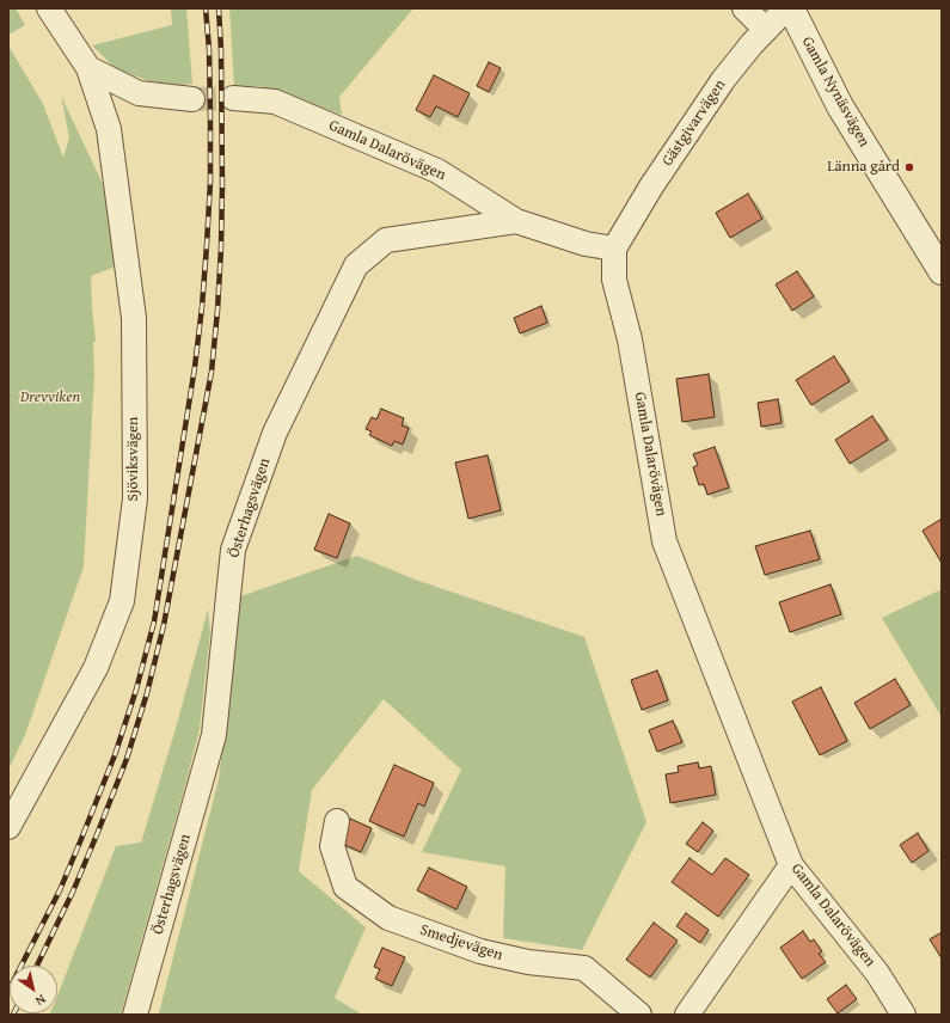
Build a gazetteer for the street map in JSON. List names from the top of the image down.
{
  "streets": {
    "street": [
      "Gamla Nynäsvägen",
      "Gästgivarvägen",
      "Gamla Dalarövägen",
      "Sjöviksvägen",
      "Österhagsvägen",
      "Smedjevägen"
    ]
  },
  "crossings": [
    ["Gästgivarvägen", "Gamla Dalarövägen"],
    ["Gamla Dalarövägen", "Österhagsvägen"]
  ],
  "parks": ["Drevviken"],
  "places": ["Länna gård"],
  "north": "bottom right"
}
